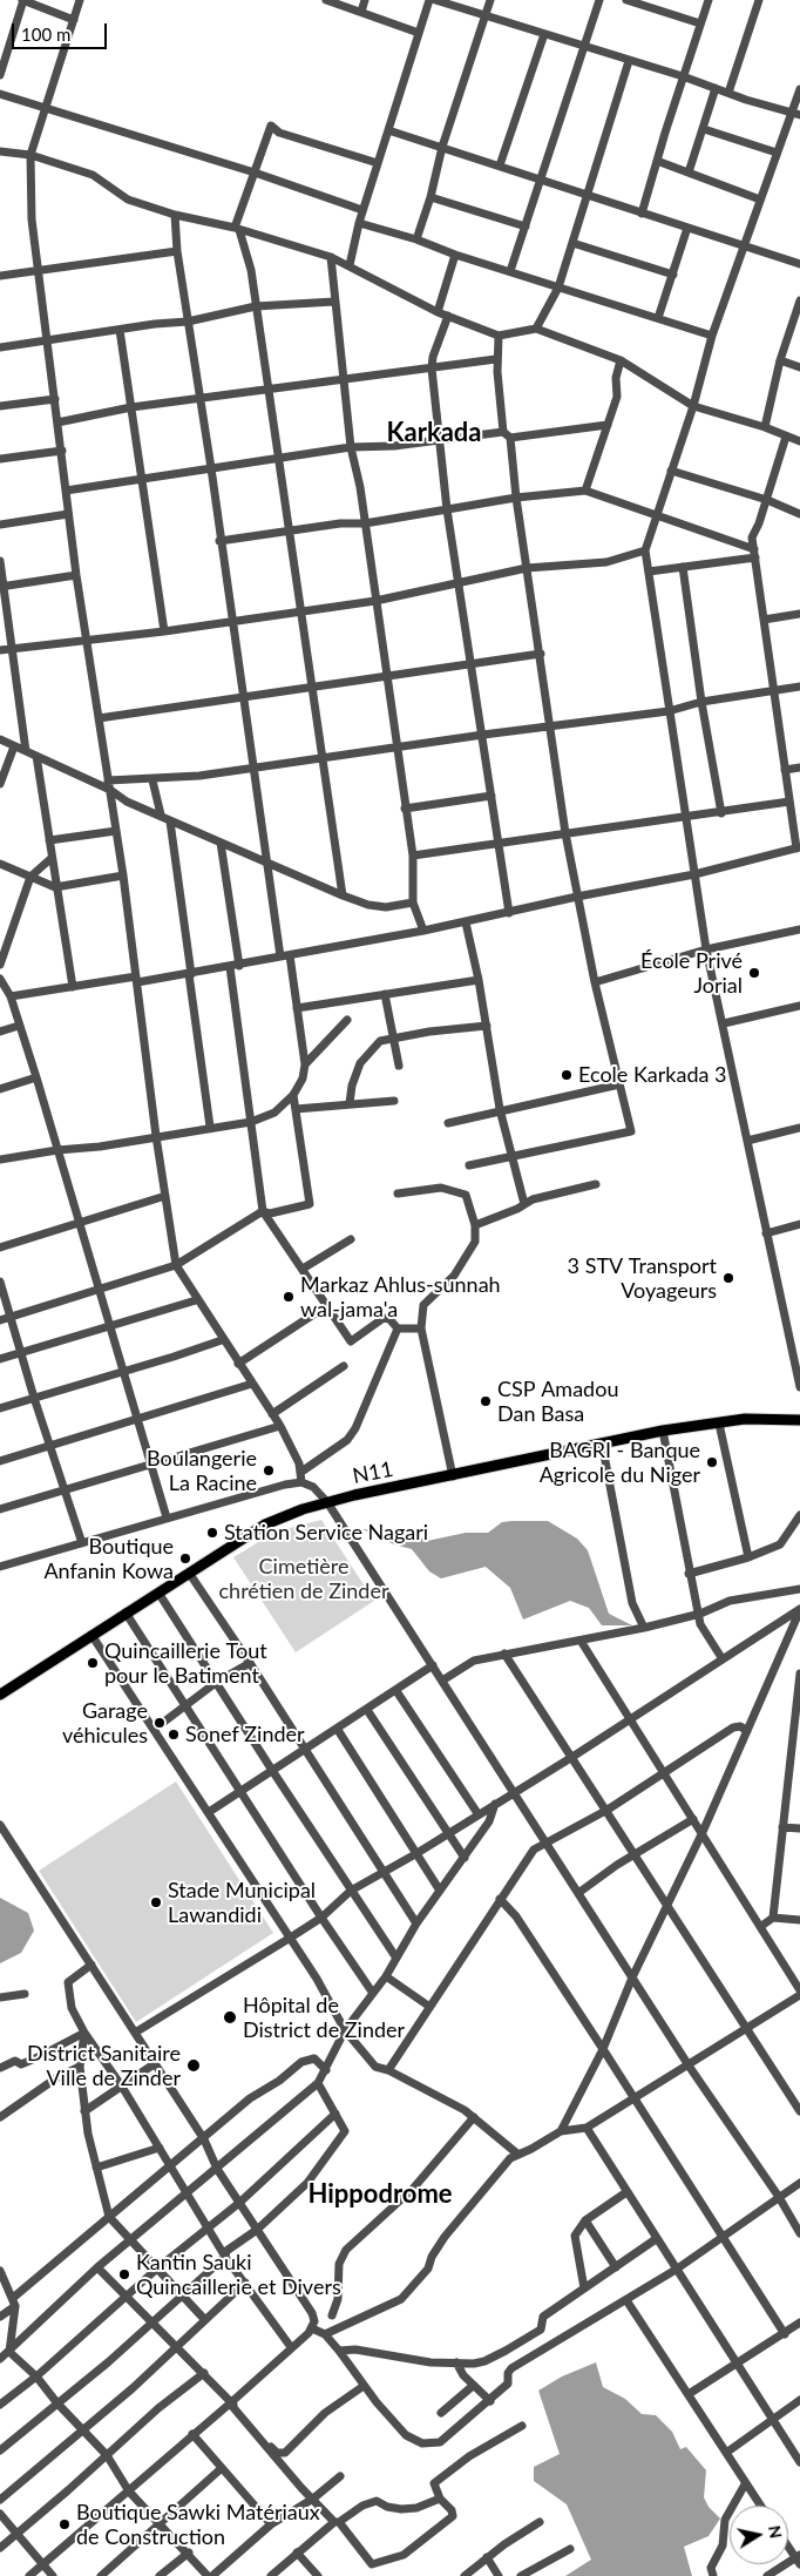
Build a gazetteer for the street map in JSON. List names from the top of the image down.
{
  "streets": {
    "main road": ["N11"]
  },
  "districts": ["Karkada", "Hippodrome"],
  "parks": ["Cimetière chrétien de Zinder"],
  "places": [
    "École Privé Jorial",
    "Ecole Karkada 3",
    "3 STV Transport Voyageurs",
    "Markaz Ahlus-sunnah wal-jama'a",
    "CSP Amadou Dan Basa",
    "BAGRI - Banque Agricole du Niger",
    "Boulangerie La Racine",
    "Station Service Nagari",
    "Boutique Anfanin Kowa",
    "Quincaillerie Tout pour le Batiment",
    "Garage véhicules",
    "Sonef Zinder",
    "Stade Municipal Lawandidi",
    "Hôpital de District de Zinder",
    "District Sanitaire Ville de Zinder",
    "Kantin Sauki Quincaillerie et Divers",
    "Boutique Sawki Matériaux de Construction"
  ],
  "scale_bar": "100 m",
  "north": "right"
}
